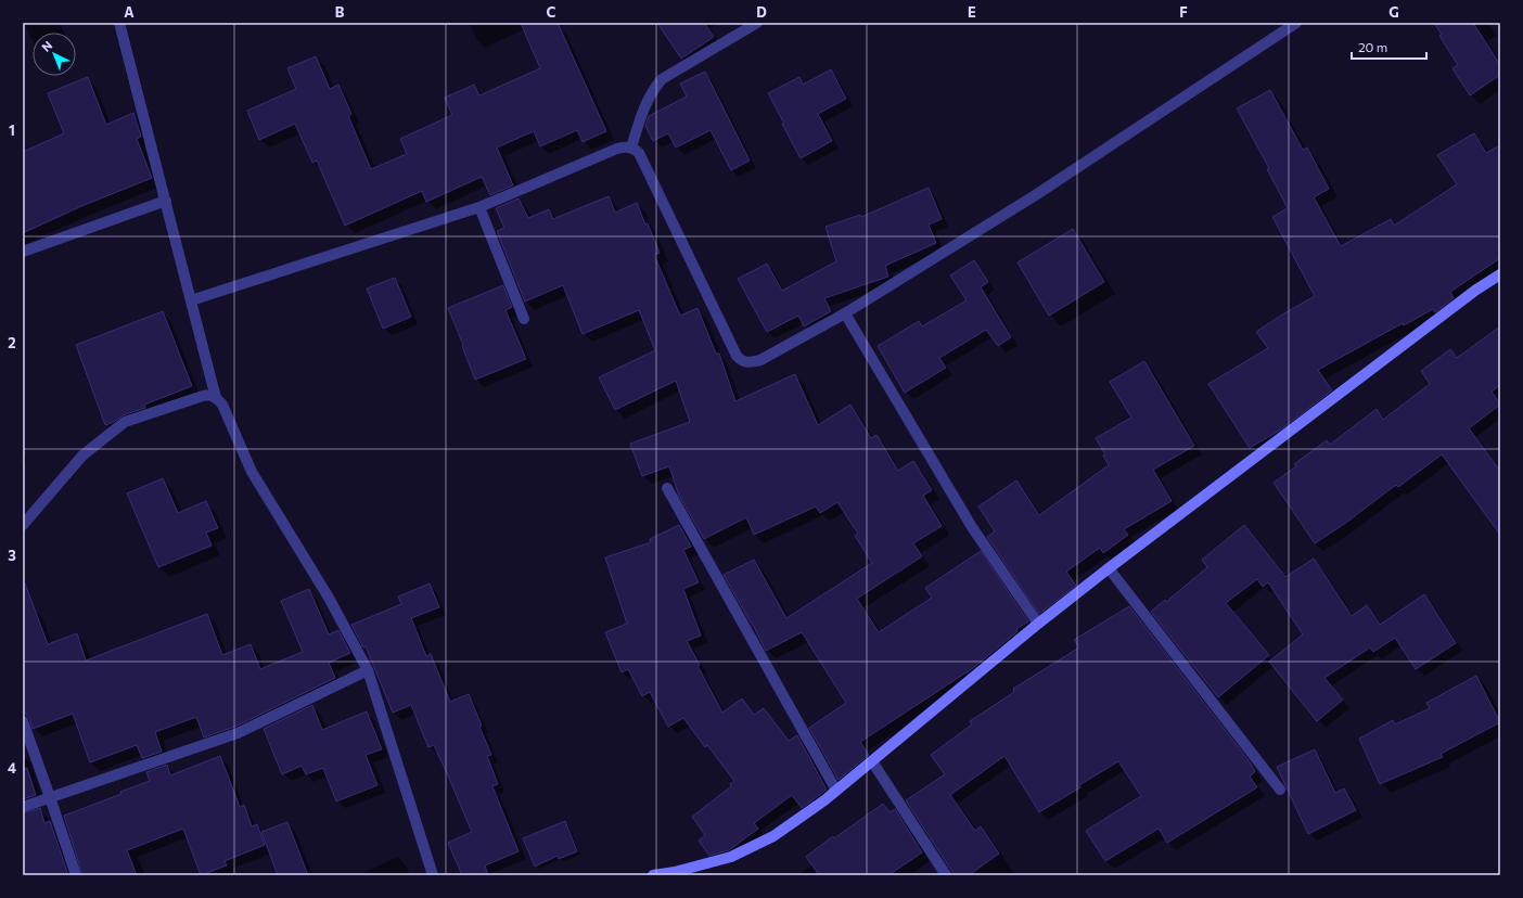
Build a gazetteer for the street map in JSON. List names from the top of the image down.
{
  "scale_bar": "20 m",
  "north": "top left",
  "grid": {
    "columns": [
      "A",
      "B",
      "C",
      "D",
      "E",
      "F",
      "G"
    ],
    "rows": [
      "1",
      "2",
      "3",
      "4"
    ]
  }
}
